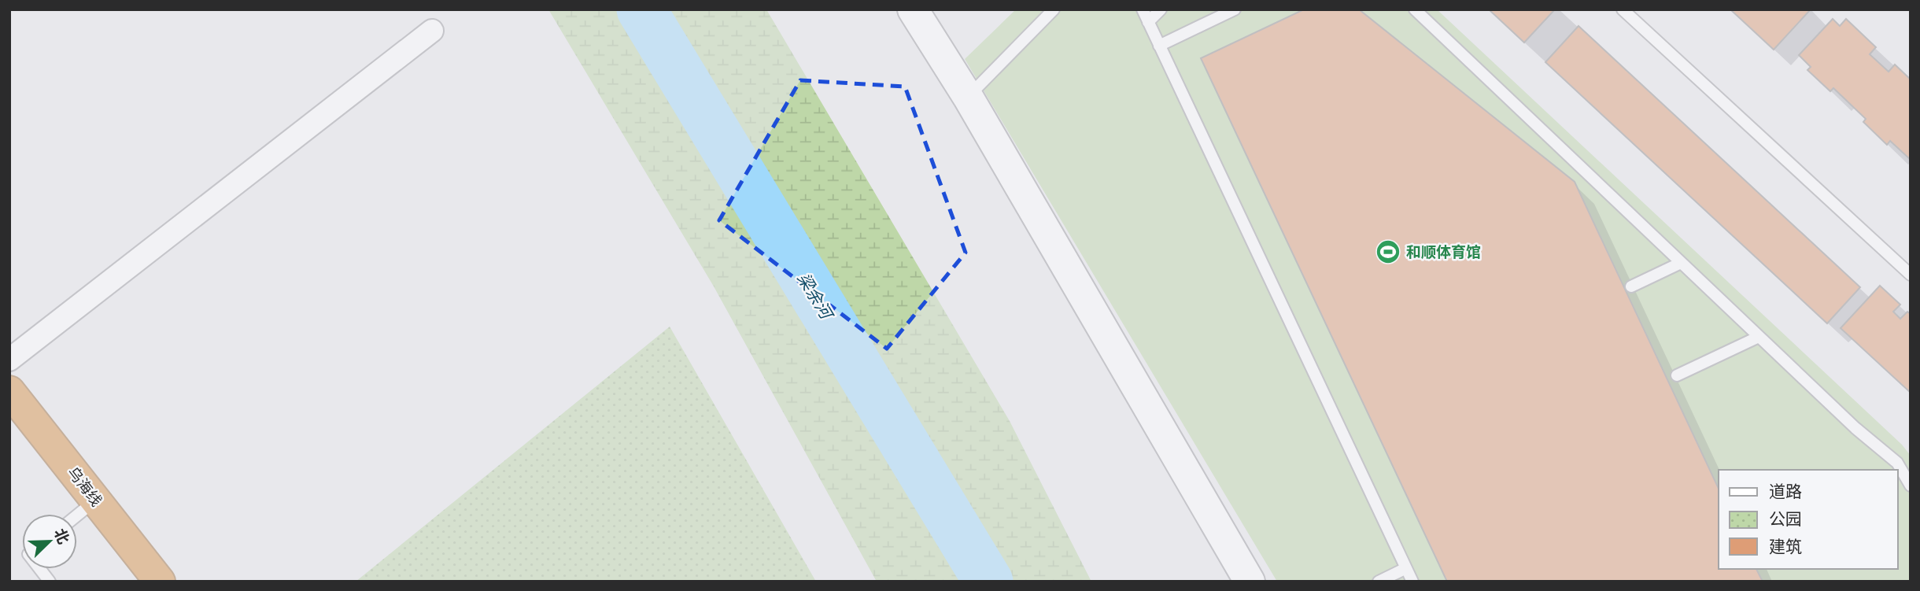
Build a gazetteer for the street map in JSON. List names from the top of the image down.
{
  "streets": {
    "highway": ["乌海线"]
  },
  "water": ["梁余河"],
  "places": {
    "sports": ["和顺体育馆"]
  },
  "legend": ["道路", "公园", "建筑"],
  "north": "top right"
}
